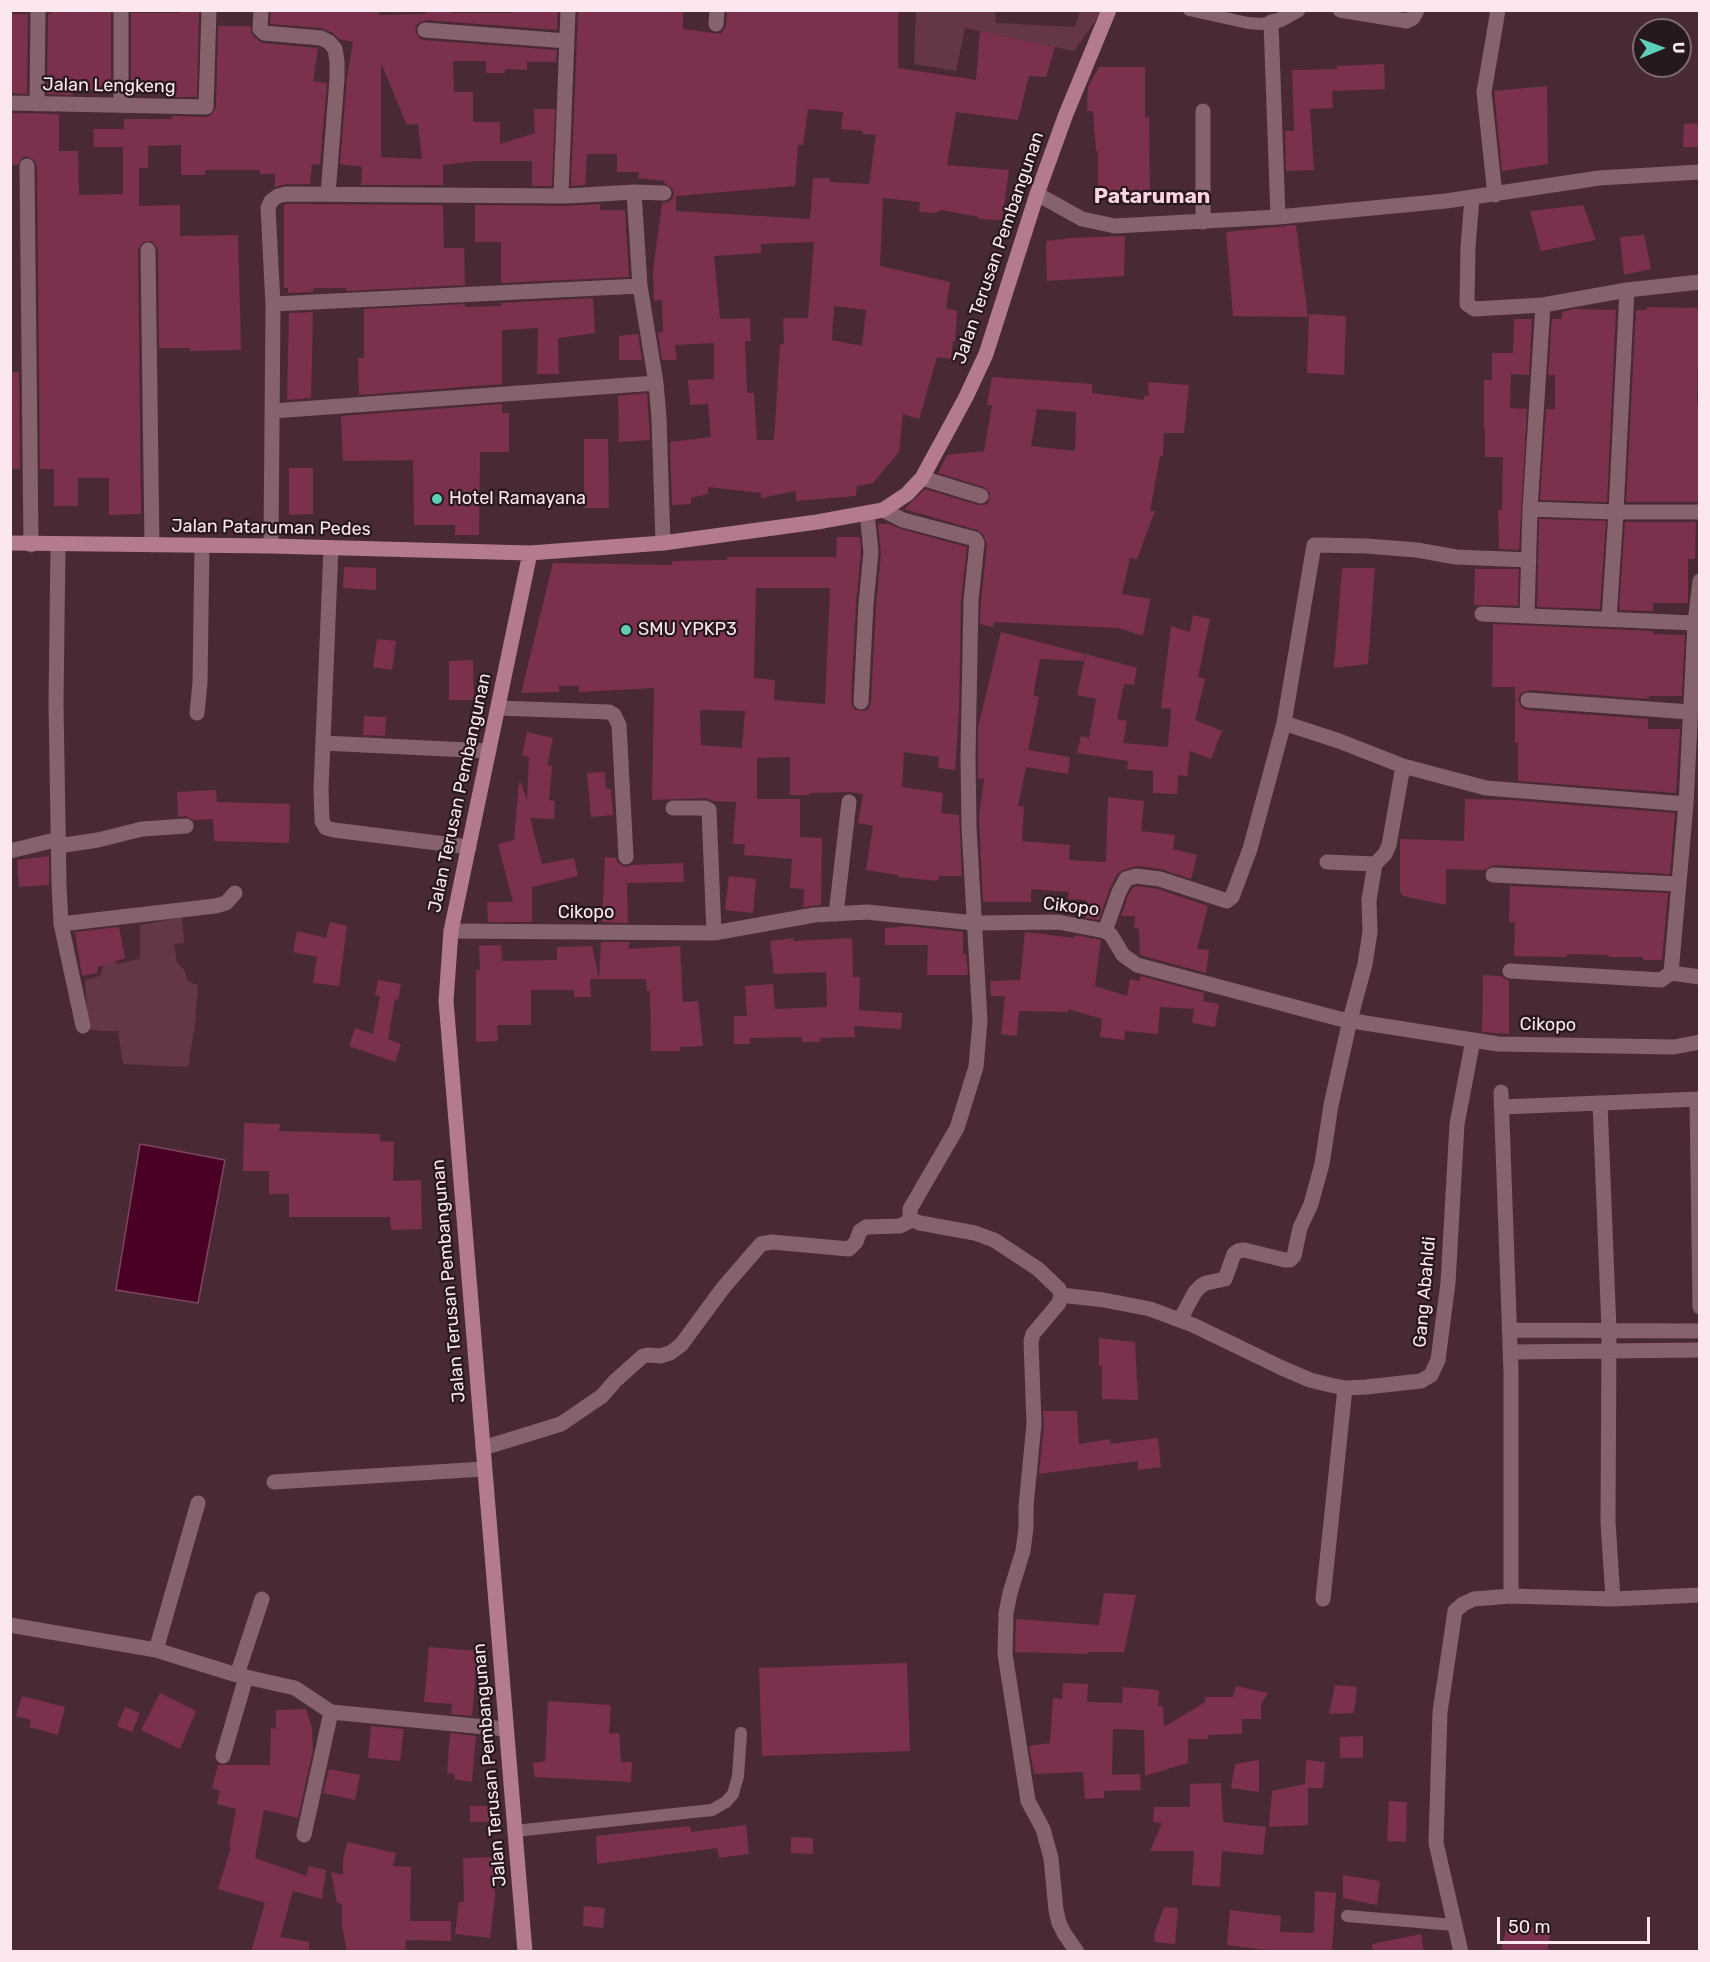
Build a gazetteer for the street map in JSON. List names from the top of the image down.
{
  "streets": {
    "street": [
      "Jalan Lengkeng",
      "Jalan Terusan Pembangunan",
      "Jalan Pataruman Pedes",
      "Cikopo",
      "Gang Abahldi"
    ]
  },
  "crossings": [
    ["Jalan Terusan Pembangunan", "Jalan Pataruman Pedes"],
    ["Jalan Terusan Pembangunan", "Cikopo"],
    ["Cikopo", "Gang Abahldi"]
  ],
  "districts": ["Pataruman"],
  "places": ["Hotel Ramayana", "SMU YPKP3"],
  "scale_bar": "50 m",
  "north": "right"
}
